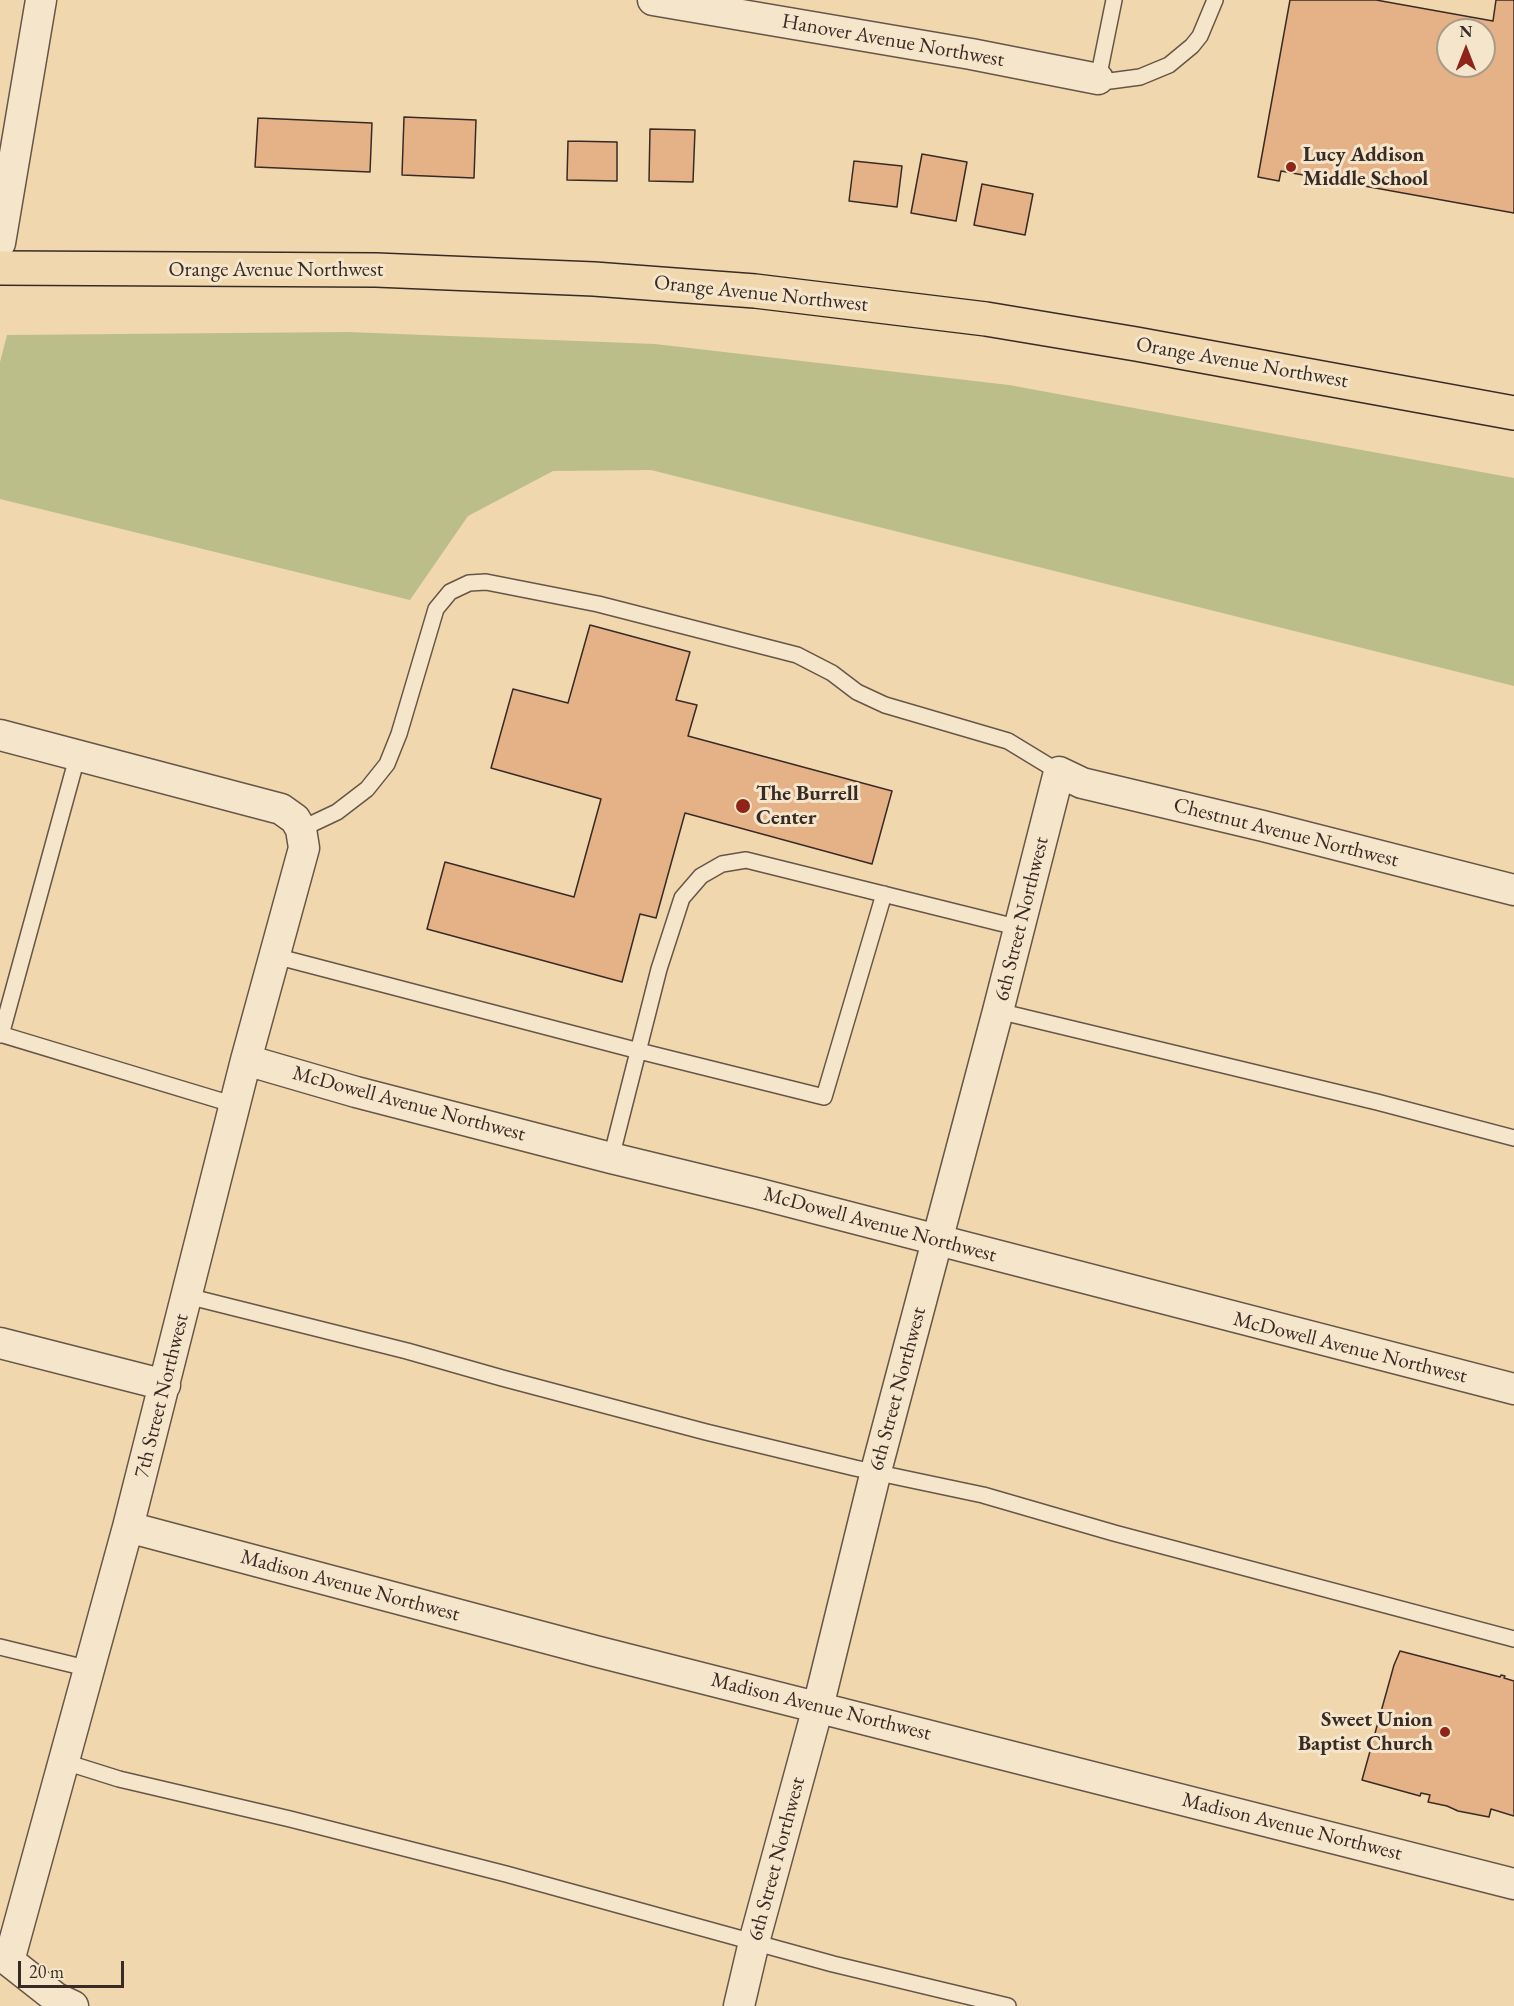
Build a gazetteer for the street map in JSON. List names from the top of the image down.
{
  "streets": {
    "main road": ["Orange Avenue Northwest"],
    "street": [
      "Hanover Avenue Northwest",
      "Chestnut Avenue Northwest",
      "6th Street Northwest",
      "McDowell Avenue Northwest",
      "7th Street Northwest",
      "Madison Avenue Northwest"
    ]
  },
  "crossings": [
    ["Chestnut Avenue Northwest", "6th Street Northwest"],
    ["6th Street Northwest", "McDowell Avenue Northwest"],
    ["6th Street Northwest", "Madison Avenue Northwest"],
    ["McDowell Avenue Northwest", "7th Street Northwest"],
    ["7th Street Northwest", "Madison Avenue Northwest"]
  ],
  "places": ["Lucy Addison Middle School", "The Burrell Center", "Sweet Union Baptist Church"],
  "scale_bar": "20 m",
  "north": "top"
}
